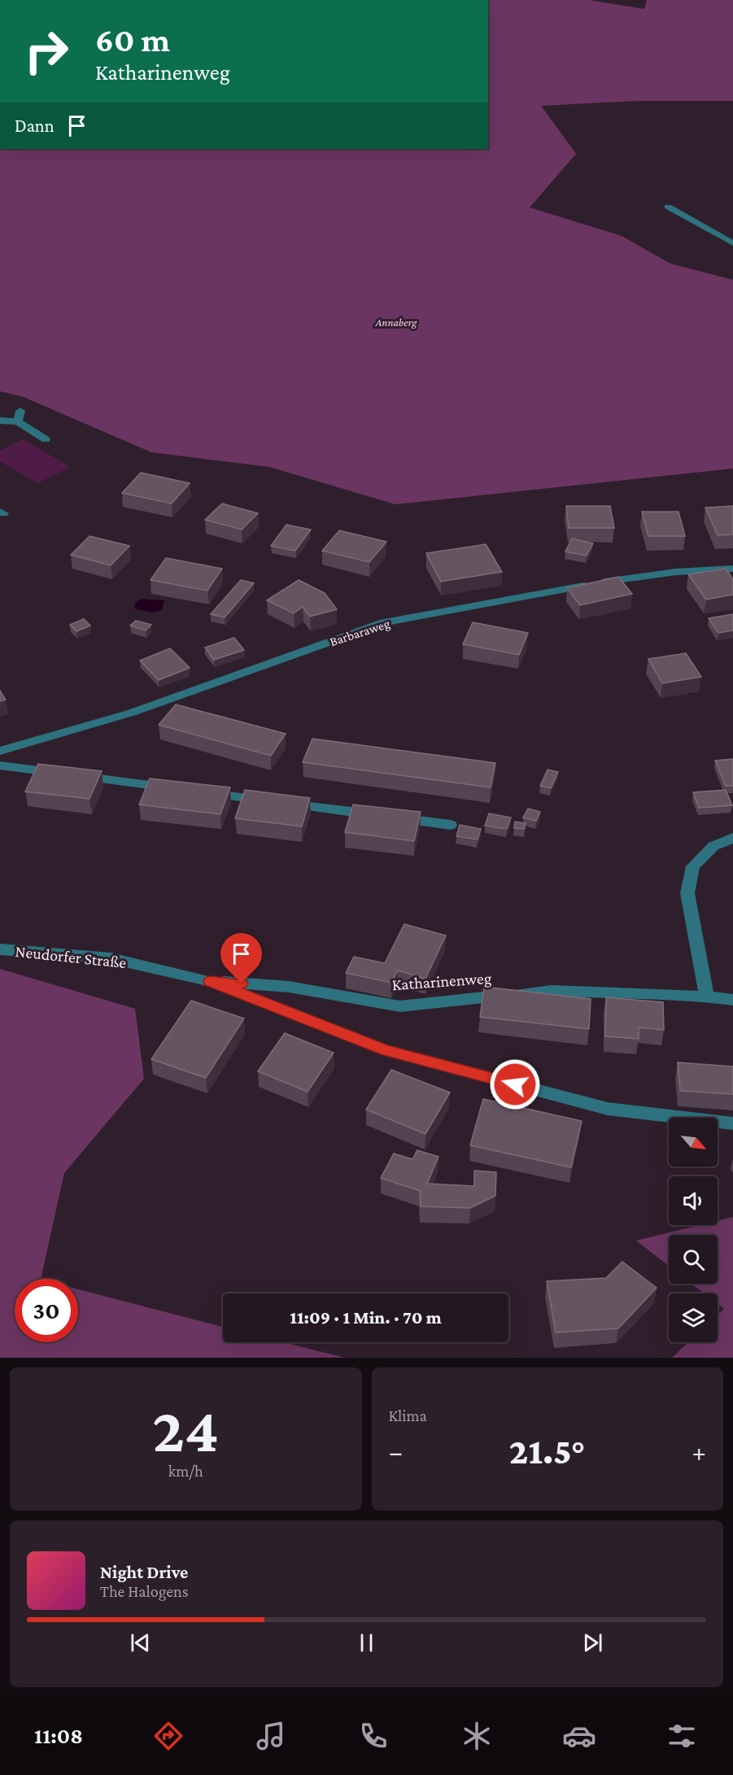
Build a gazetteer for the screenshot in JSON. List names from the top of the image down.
{
  "streets": {
    "street": ["Barbaraweg", "Neudorfer Straße", "Katharinenweg"]
  },
  "crossings": [
    ["Neudorfer Straße", "Katharinenweg"]
  ],
  "parks": ["Annaberg"],
  "north": "bottom right",
  "page": {
    "turn": ["60 m", "Katharinenweg"],
    "then": "Dann",
    "limit": "30",
    "trip": "11:09 · 1 Min. · 70 m",
    "tile": [
      ["24", "km/h"],
      "Klima"
    ],
    "heat": ["−", "21.5°", "+"],
    "song": ["Night Drive", "The Halogens"],
    "tabs": "11:08"
  }
}
